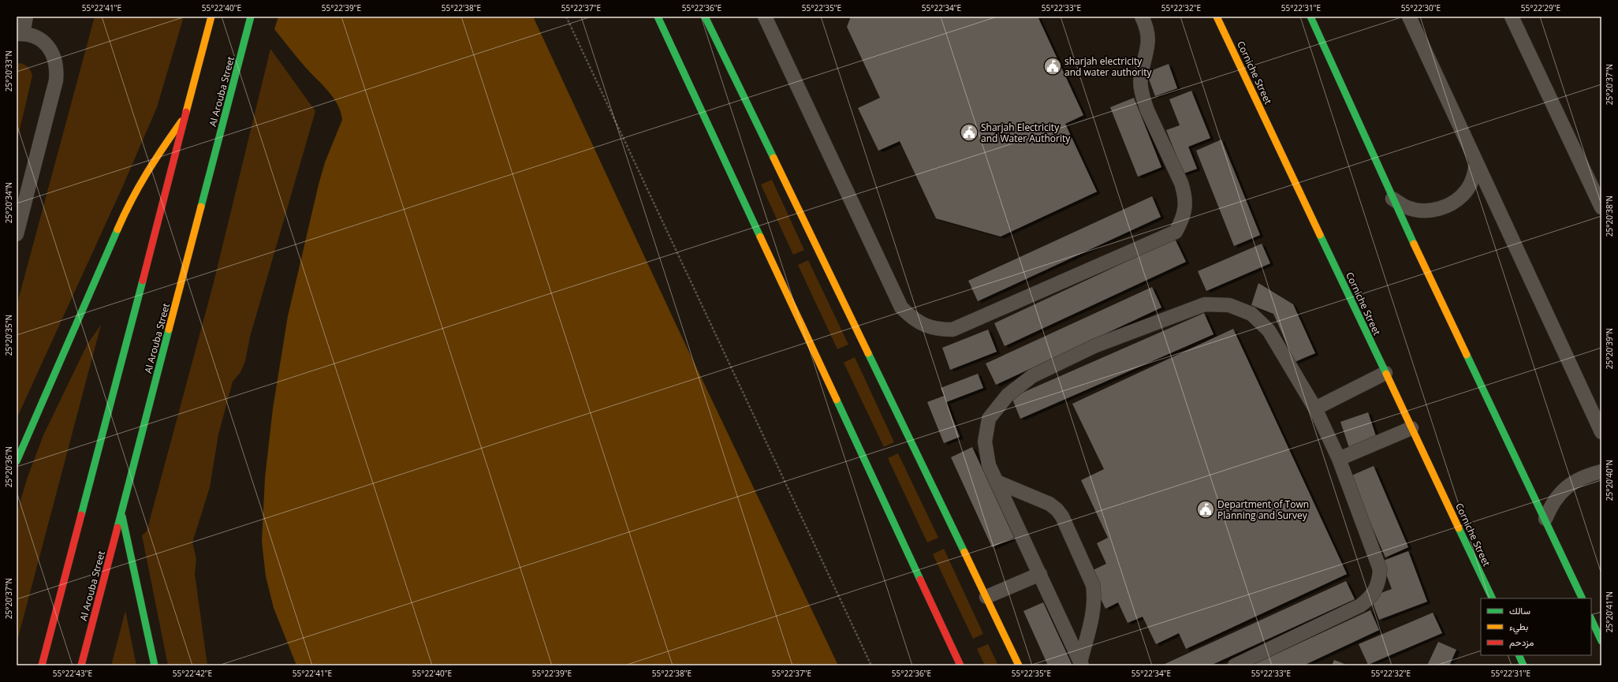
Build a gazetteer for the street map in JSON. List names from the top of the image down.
{
  "streets": {
    "main road": ["Corniche Street", "Al Arouba Street"]
  },
  "places": {
    "public building": ["sharjah electricity and water authority", "Sharjah Electricity and Water Authority", "Department of Town Planning and Survey"]
  },
  "legend": ["سالك", "بطيء", "مزدحم"],
  "coordinates": [
    "55°22'41\"E",
    "55°22'40\"E",
    "55°22'39\"E",
    "55°22'38\"E",
    "55°22'37\"E",
    "55°22'36\"E",
    "55°22'35\"E",
    "55°22'34\"E",
    "55°22'33\"E",
    "55°22'32\"E",
    "55°22'31\"E",
    "55°22'30\"E",
    "55°22'29\"E",
    "25°20'33\"N",
    "25°20'37\"N",
    "25°20'34\"N",
    "25°20'38\"N",
    "25°20'35\"N",
    "25°20'39\"N",
    "25°20'36\"N",
    "25°20'40\"N",
    "25°20'41\"N",
    "55°22'43\"E",
    "55°22'42\"E"
  ]
}
